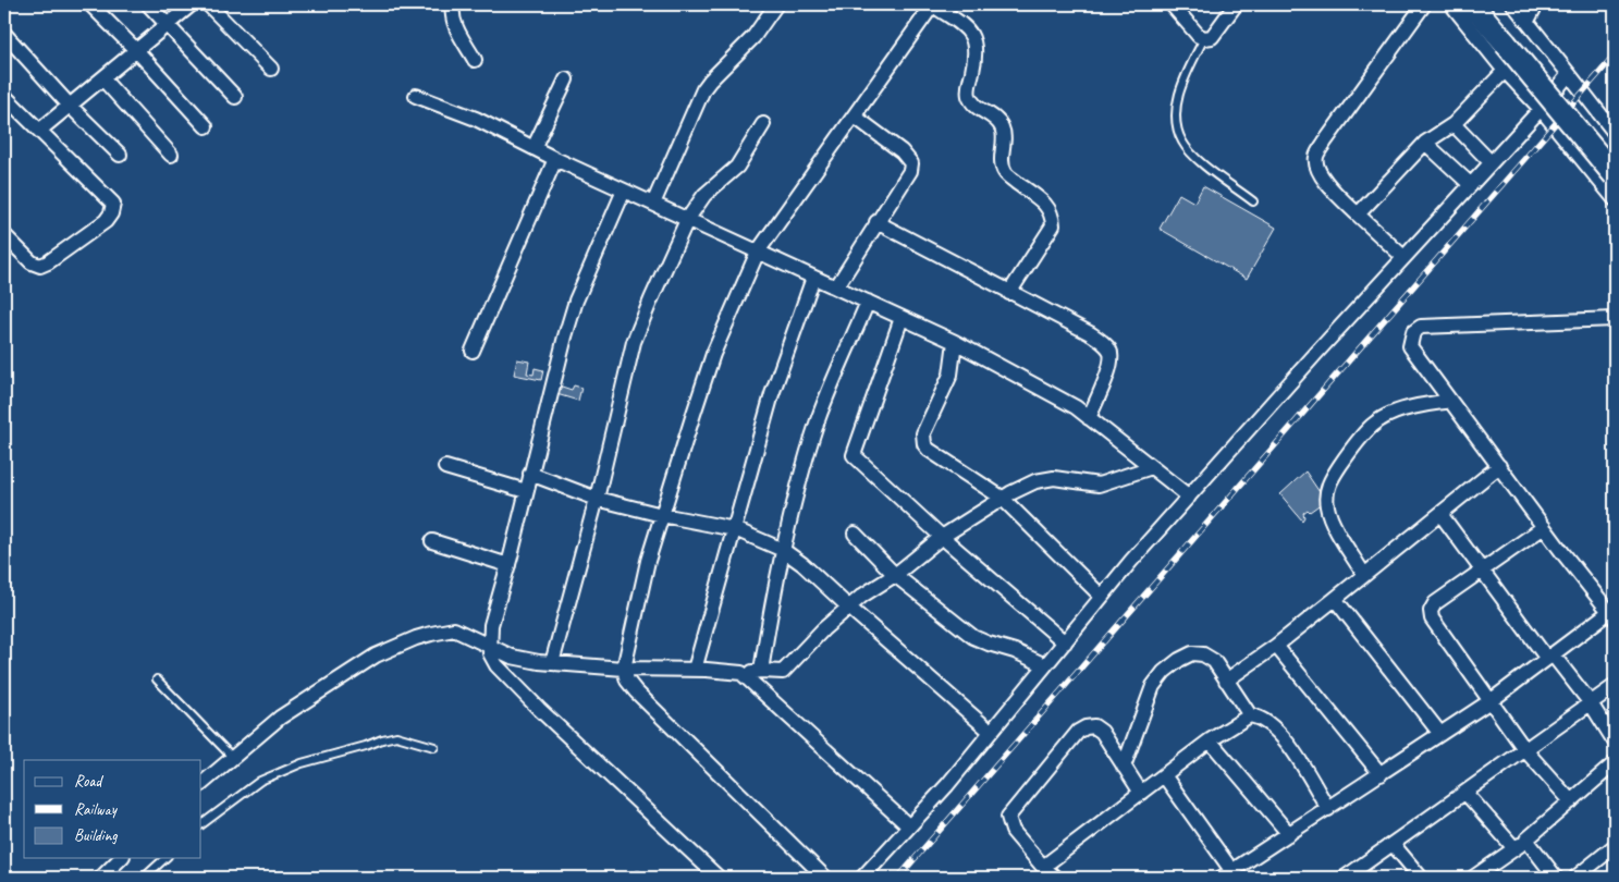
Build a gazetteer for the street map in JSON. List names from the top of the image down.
{
  "legend": ["Road", "Railway", "Building"]
}
